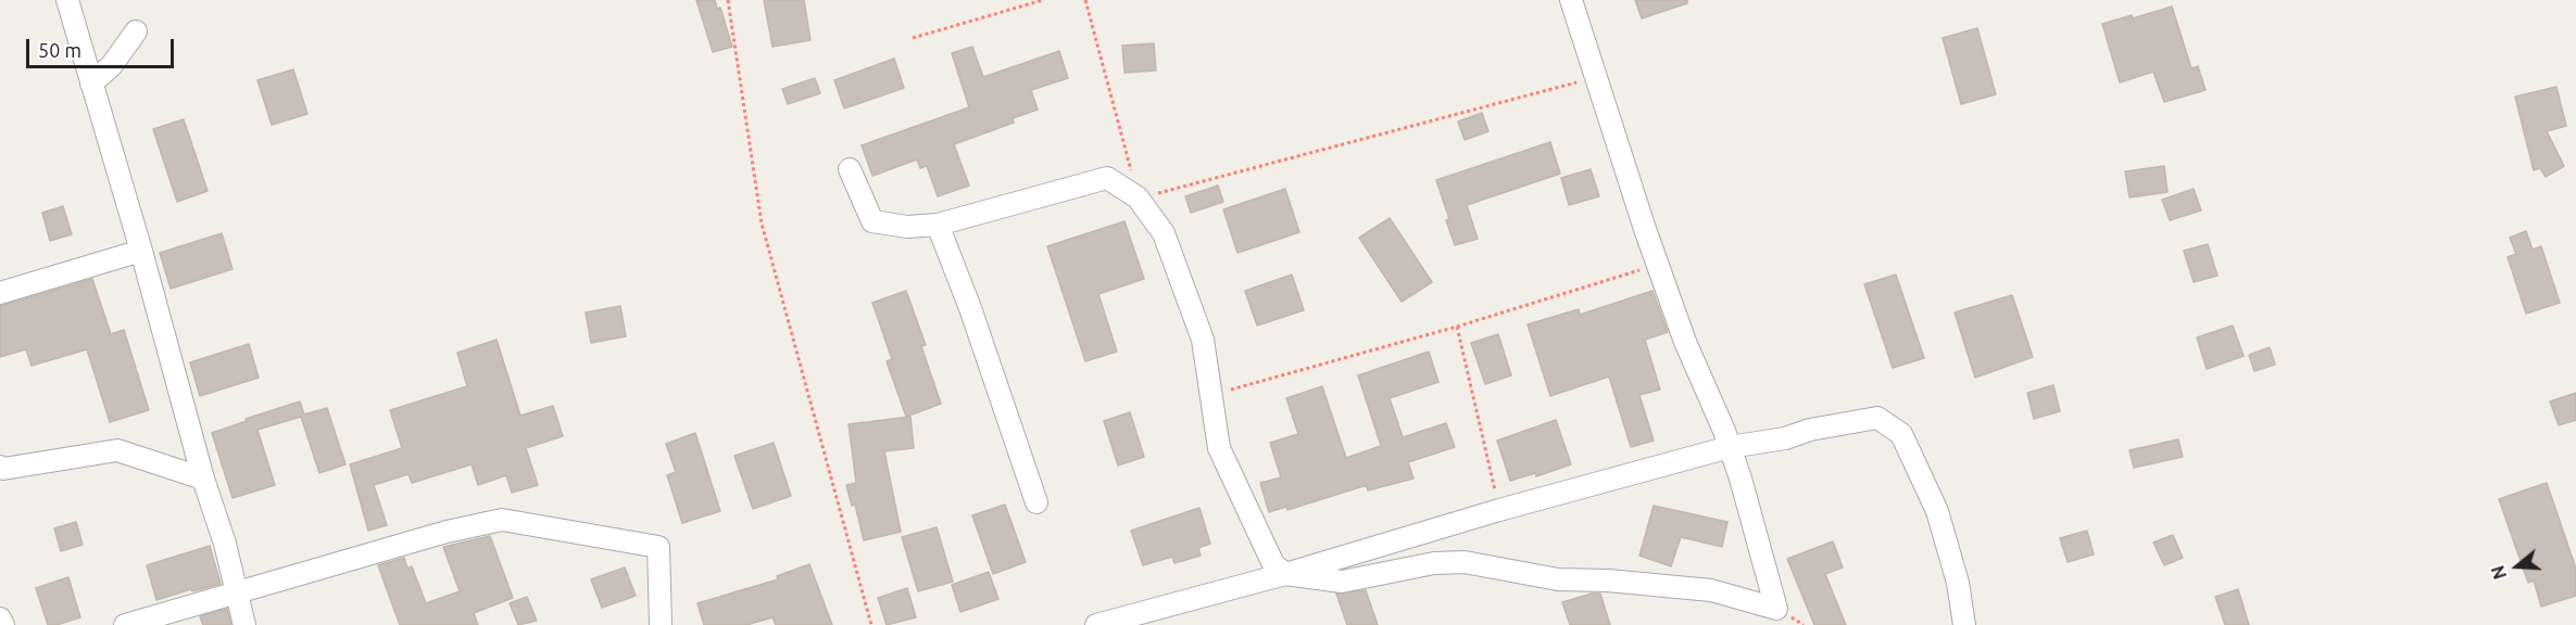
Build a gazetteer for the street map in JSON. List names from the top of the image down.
{
  "scale_bar": "50 m",
  "north": "left"
}
